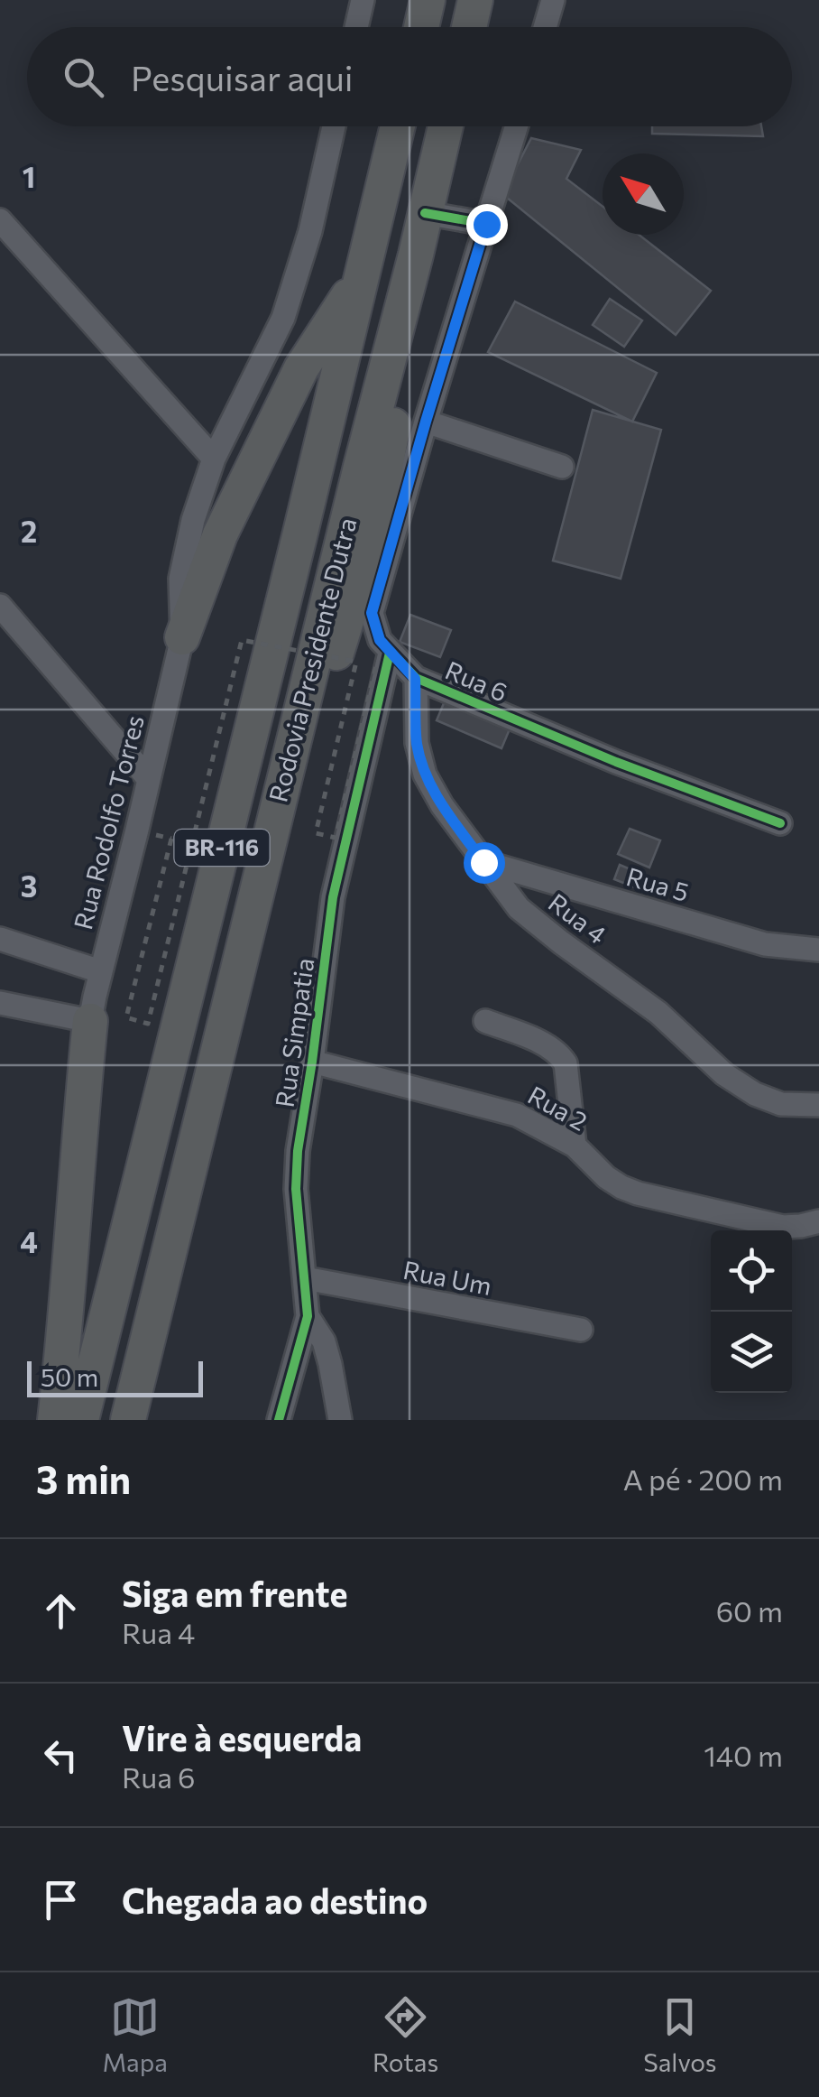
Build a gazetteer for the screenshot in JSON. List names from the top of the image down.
{
  "streets": {
    "highway": ["Rodovia Presidente Dutra", "BR-116"],
    "street": [
      "Rua 6",
      "Rua Rodolfo Torres",
      "Rua 5",
      "Rua 4",
      "Rua Simpatia",
      "Rua 2",
      "Rua Um"
    ]
  },
  "crossings": [
    ["Rua 6", "Rua 4"],
    ["Rua 6", "Rua Simpatia"],
    ["Rua 5", "Rua 4"],
    ["Rua Simpatia", "Rua 2"],
    ["Rua Simpatia", "Rua Um"]
  ],
  "scale_bar": "50 m",
  "north": "top left",
  "page": {
    "search": "Pesquisar aqui",
    "scale": "50 m",
    "heading": ["3 min", "A pé · 200 m"],
    "list": [
      ["Siga em frente", "Rua 4", "60 m"],
      ["Vire à esquerda", "Rua 6", "140 m"],
      "Chegada ao destino"
    ],
    "nav": ["Mapa", "Rotas", "Salvos"]
  },
  "grid": {
    "rows": [
      "1",
      "2",
      "3",
      "4"
    ]
  }
}
